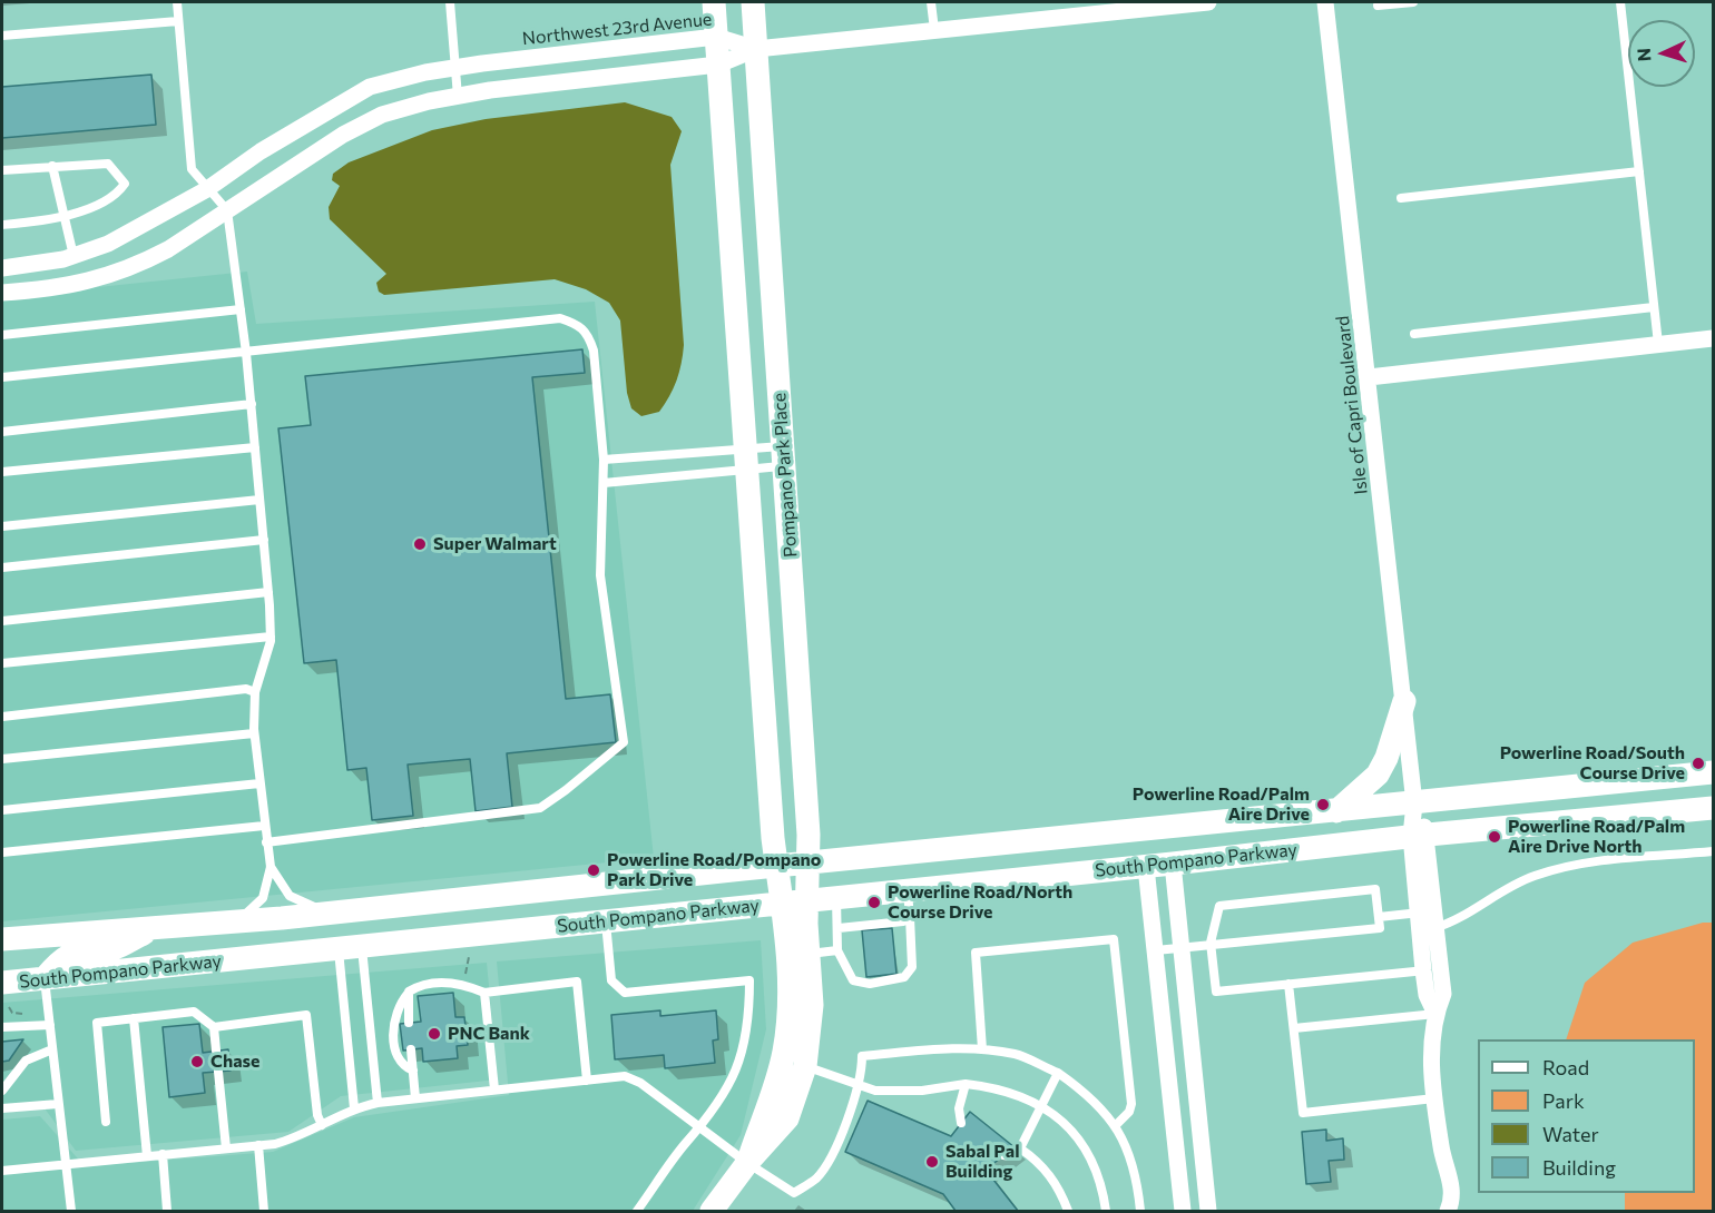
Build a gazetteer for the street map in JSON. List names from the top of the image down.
{
  "streets": {
    "main road": ["Pompano Park Place", "South Pompano Parkway"],
    "street": ["Northwest 23rd Avenue", "Isle of Capri Boulevard"]
  },
  "crossings": [
    ["Northwest 23rd Avenue", "Pompano Park Place"],
    ["Isle of Capri Boulevard", "South Pompano Parkway"],
    ["Pompano Park Place", "South Pompano Parkway"]
  ],
  "places": [
    "Super Walmart",
    "Powerline Road/South Course Drive",
    "Powerline Road/Palm Aire Drive",
    "Powerline Road/Palm Aire Drive North",
    "Powerline Road/Pompano Park Drive",
    "Powerline Road/North Course Drive",
    "PNC Bank",
    "Chase",
    "Sabal Pal Building"
  ],
  "legend": [
    "Road",
    "Park",
    "Water",
    "Building"
  ],
  "north": "left"
}
